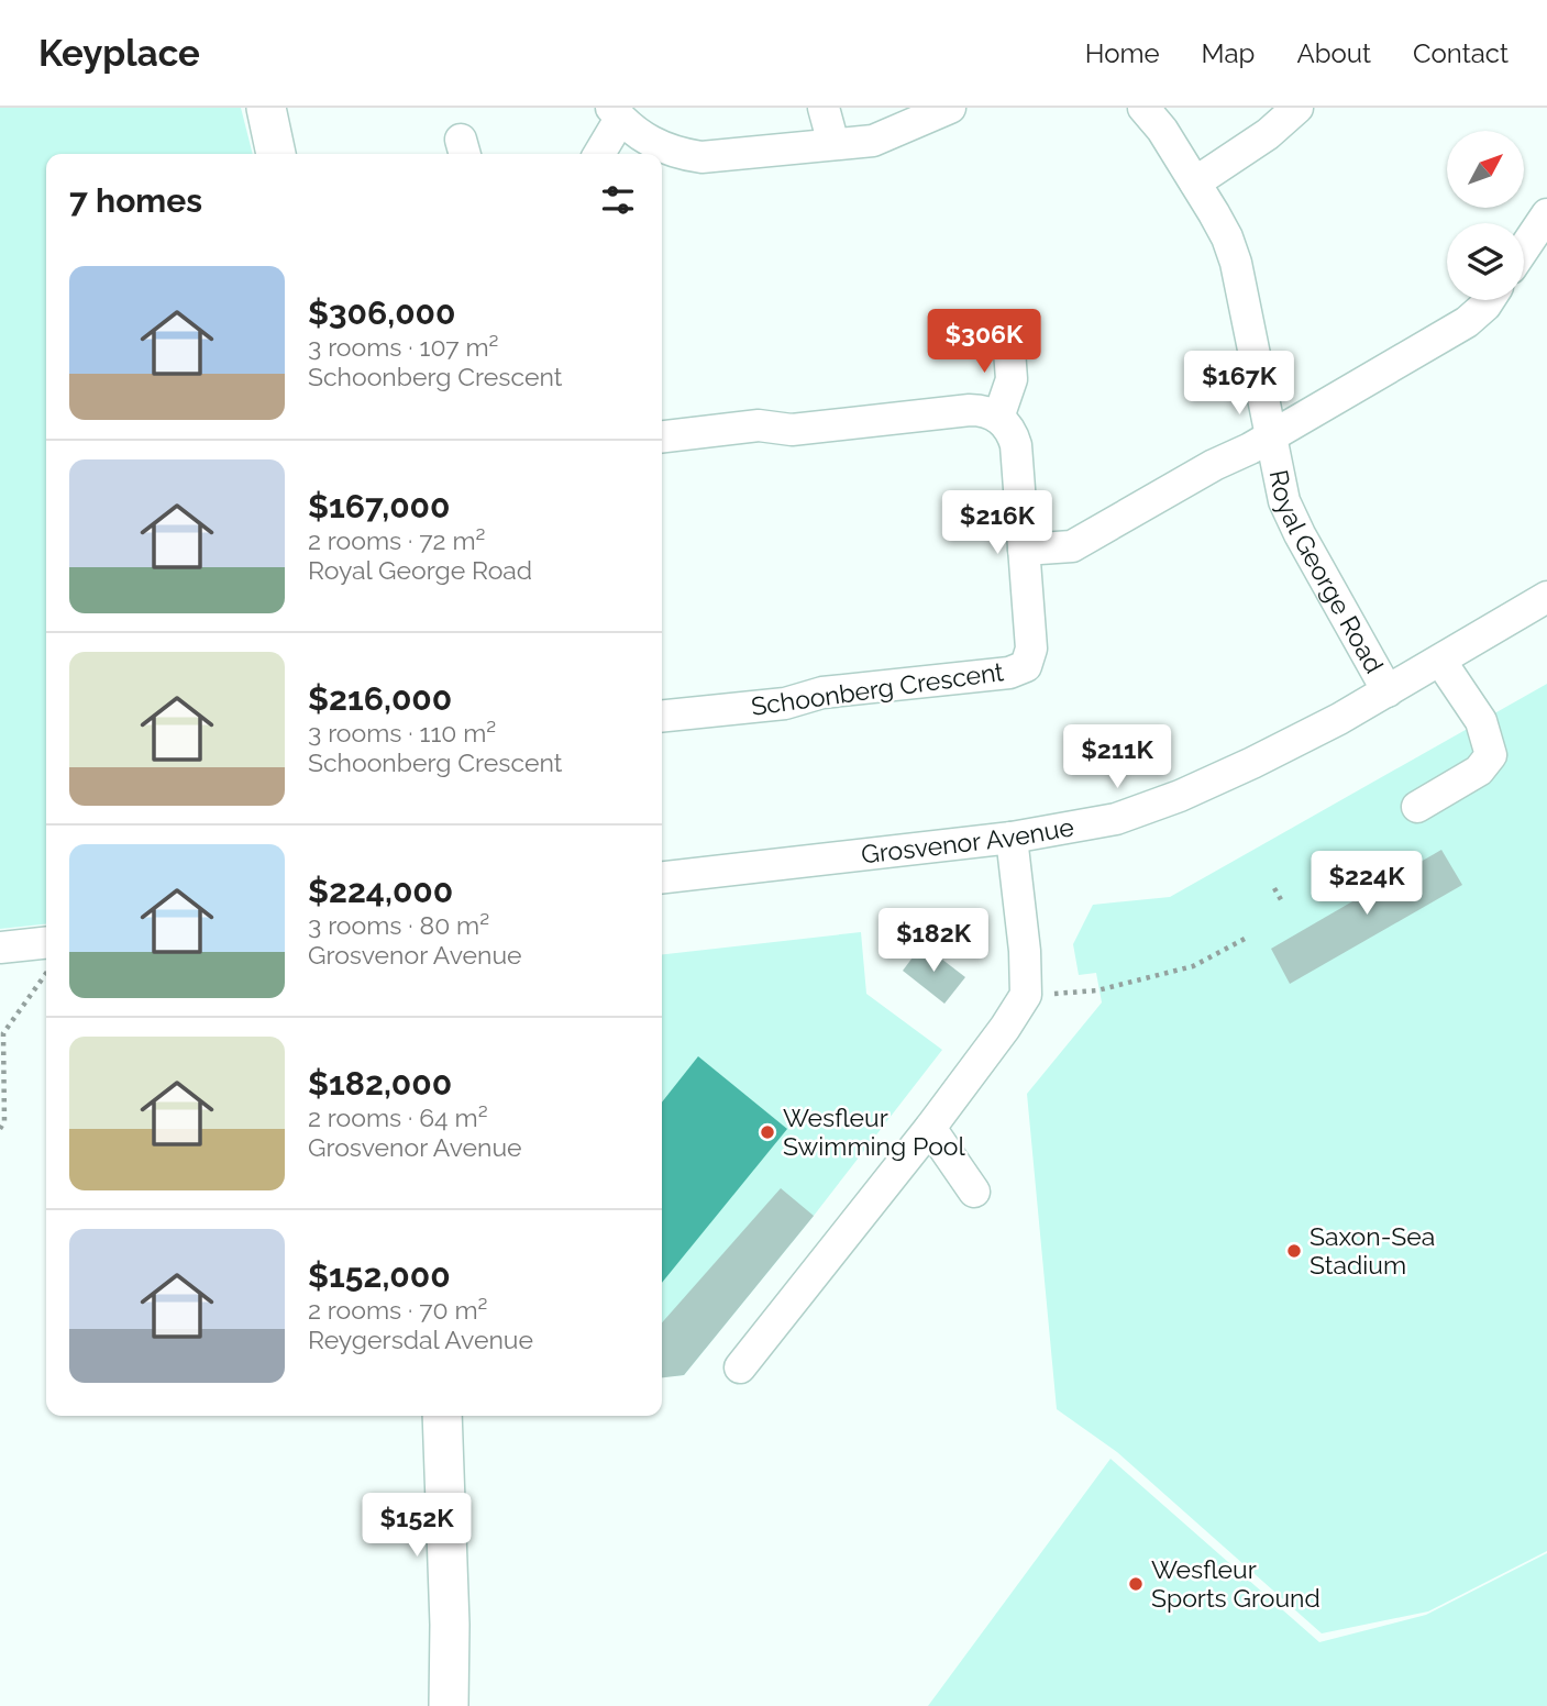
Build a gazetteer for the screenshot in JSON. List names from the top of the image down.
{
  "streets": {
    "street": ["Royal George Road", "Schoonberg Crescent", "Grosvenor Avenue"]
  },
  "crossings": [
    ["Royal George Road", "Grosvenor Avenue"]
  ],
  "places": ["Wesfleur Swimming Pool", "Saxon-Sea Stadium", "Wesfleur Sports Ground"],
  "north": "top right",
  "page": {
    "header": "Keyplace",
    "nav": [
      "Home",
      "Map",
      "About",
      "Contact"
    ],
    "heading": "7 homes",
    "list": [
      {
        "name": "$306,000",
        "note": "3 rooms · 107 m² · Schoonberg Crescent"
      },
      {
        "name": "$167,000",
        "note": "2 rooms · 72 m² · Royal George Road"
      },
      {
        "name": "$216,000",
        "note": "3 rooms · 110 m² · Schoonberg Crescent"
      },
      {
        "name": "$224,000",
        "note": "3 rooms · 80 m² · Grosvenor Avenue"
      },
      {
        "name": "$182,000",
        "note": "2 rooms · 64 m² · Grosvenor Avenue"
      },
      {
        "name": "$152,000",
        "note": "2 rooms · 70 m² · Reygersdal Avenue"
      }
    ],
    "price": [
      "$306K",
      "$167K",
      "$216K",
      "$211K",
      "$224K",
      "$182K",
      "$152K"
    ]
  }
}
